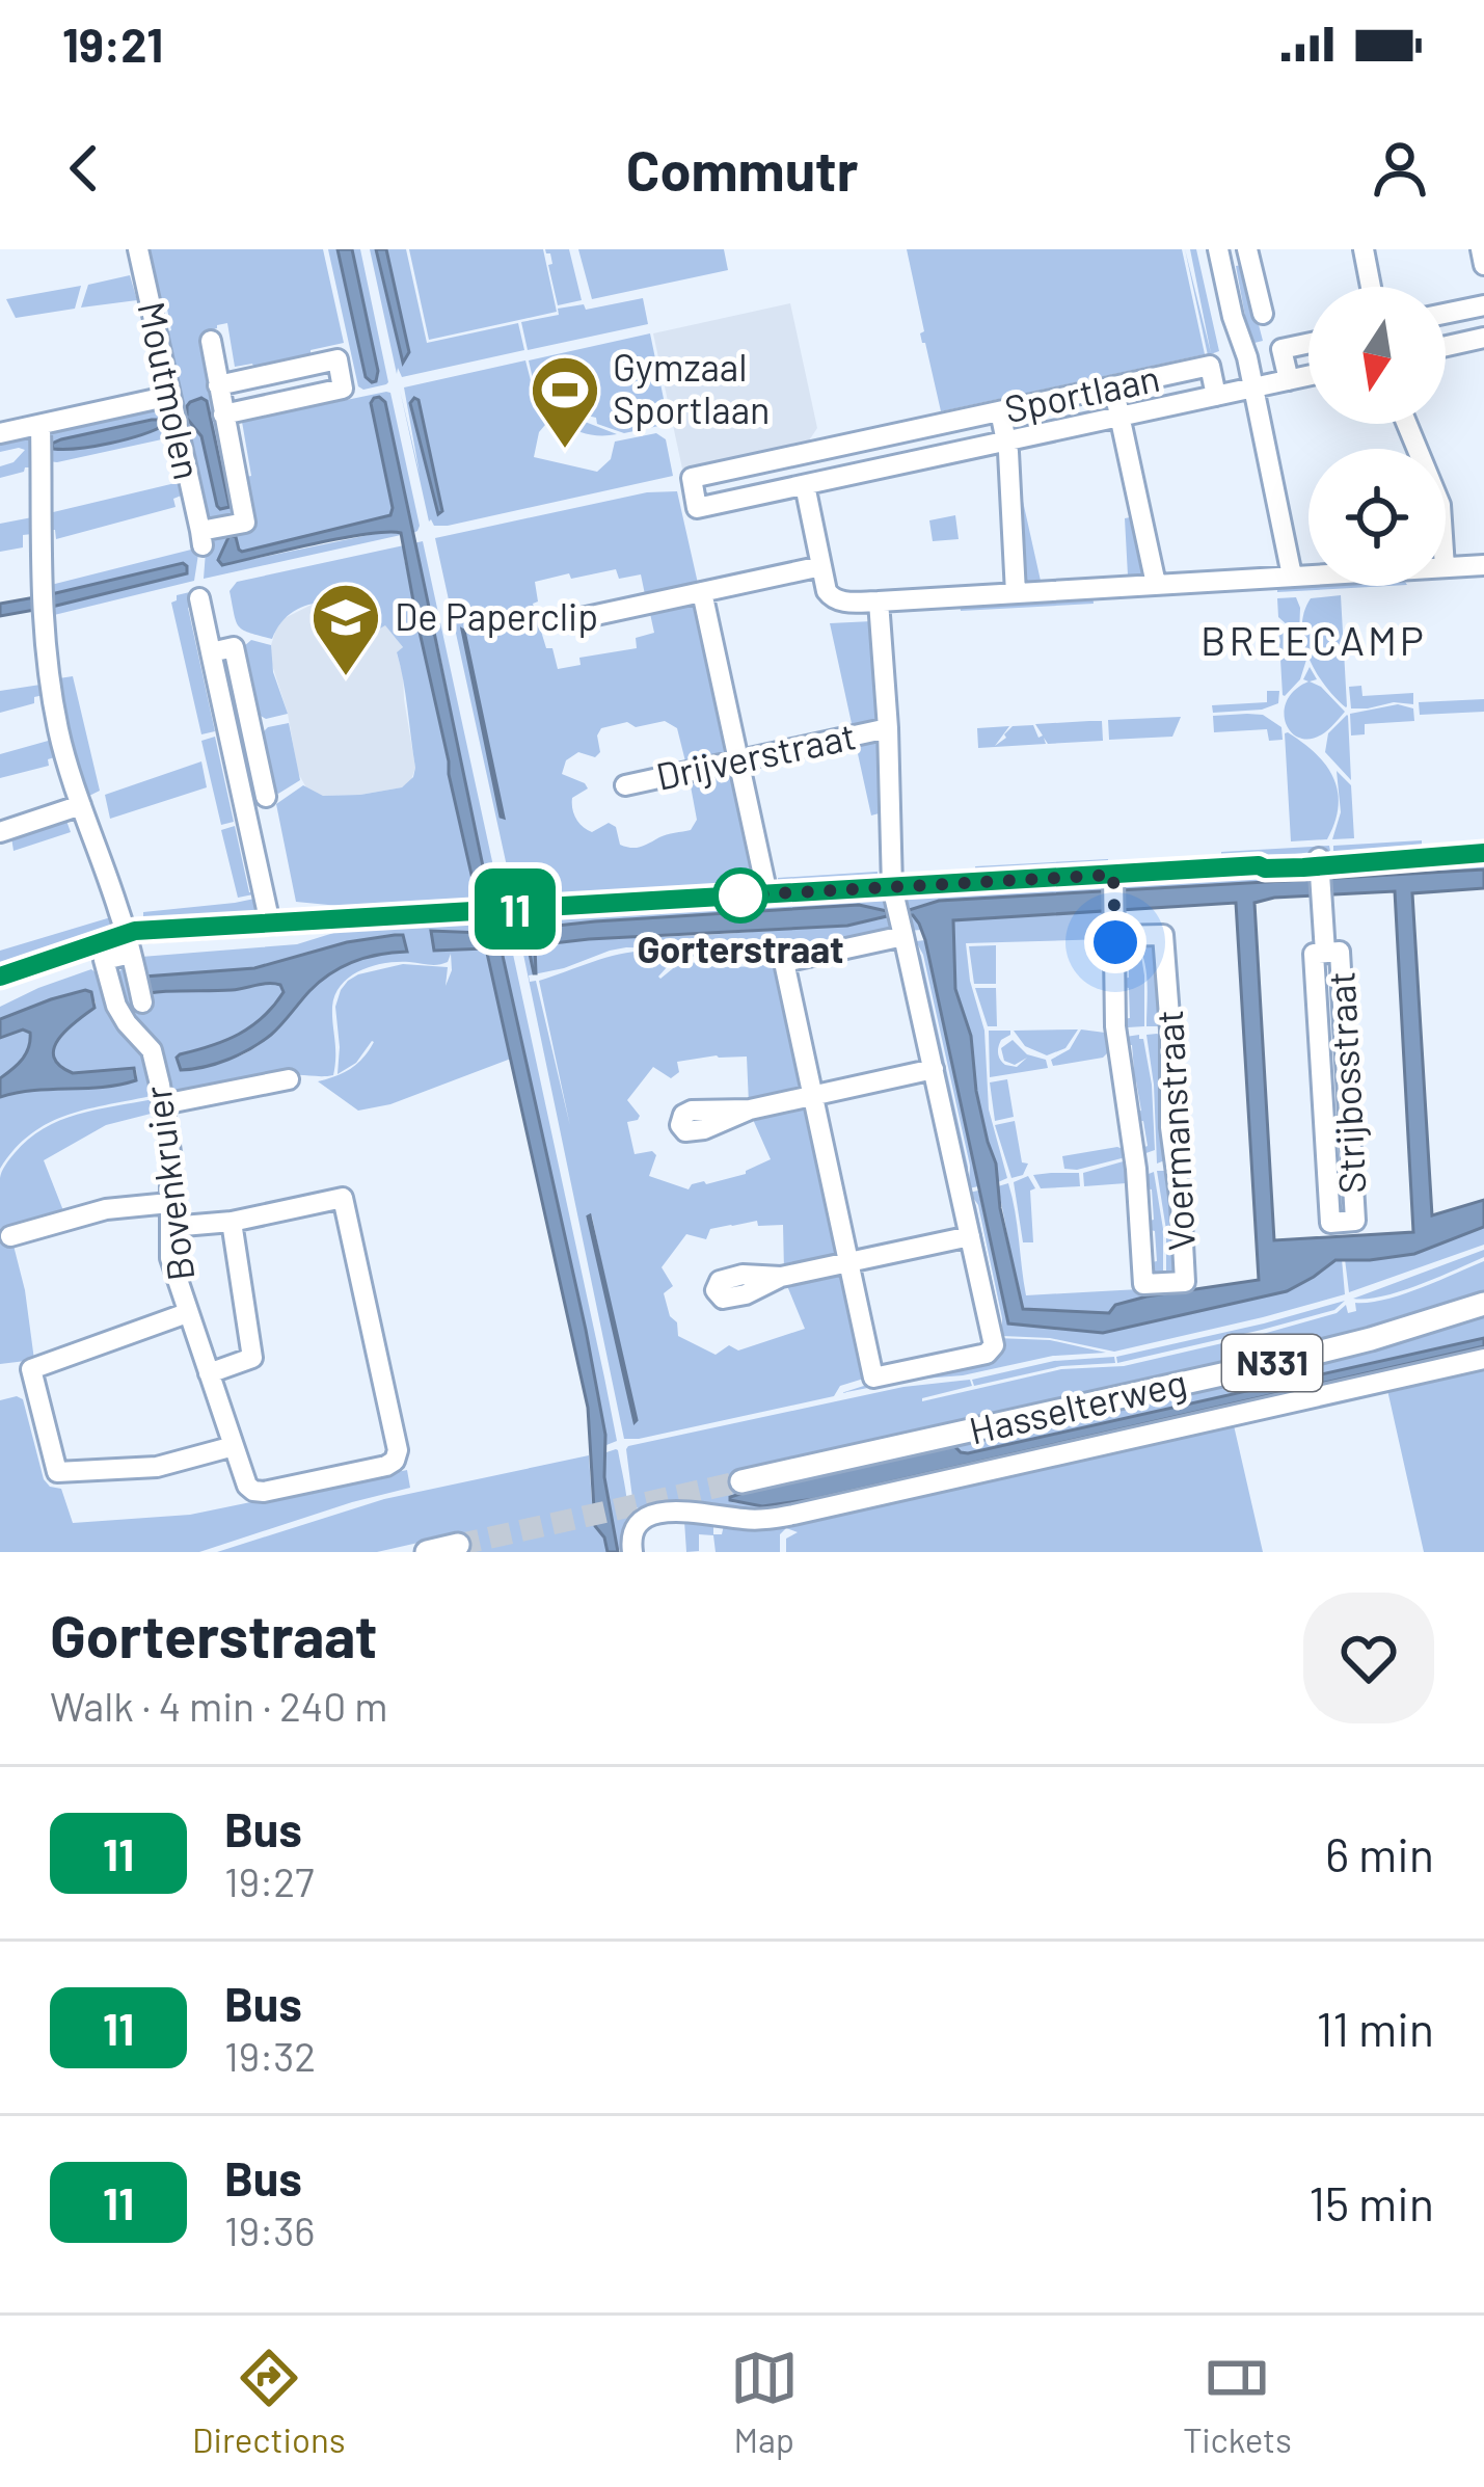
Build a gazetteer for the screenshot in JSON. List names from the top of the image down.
{
  "streets": {
    "main road": ["N331", "Hasselterweg"],
    "street": [
      "Moutmolen",
      "Sportlaan",
      "Drijverstraat",
      "Strijbosstraat",
      "Voermanstraat",
      "Bovenkruier"
    ]
  },
  "districts": ["BREECAMP"],
  "places": {
    "sports": ["Gymzaal Sportlaan"],
    "school or university": ["De Paperclip"],
    "other": ["Gorterstraat"]
  },
  "lines": ["bus line 11"],
  "north": "bottom",
  "page": {
    "status": "19:21",
    "header": "Commutr",
    "on_map": "11",
    "heading": ["Gorterstraat", "Walk · 4 min · 240 m"],
    "list": [
      {
        "mark": "11",
        "name": "Bus",
        "note": "19:27",
        "value": "6 min"
      },
      {
        "mark": "11",
        "name": "Bus",
        "note": "19:32",
        "value": "11 min"
      },
      {
        "mark": "11",
        "name": "Bus",
        "note": "19:36",
        "value": "15 min"
      }
    ],
    "tabs": ["Directions", "Map", "Tickets"]
  }
}
